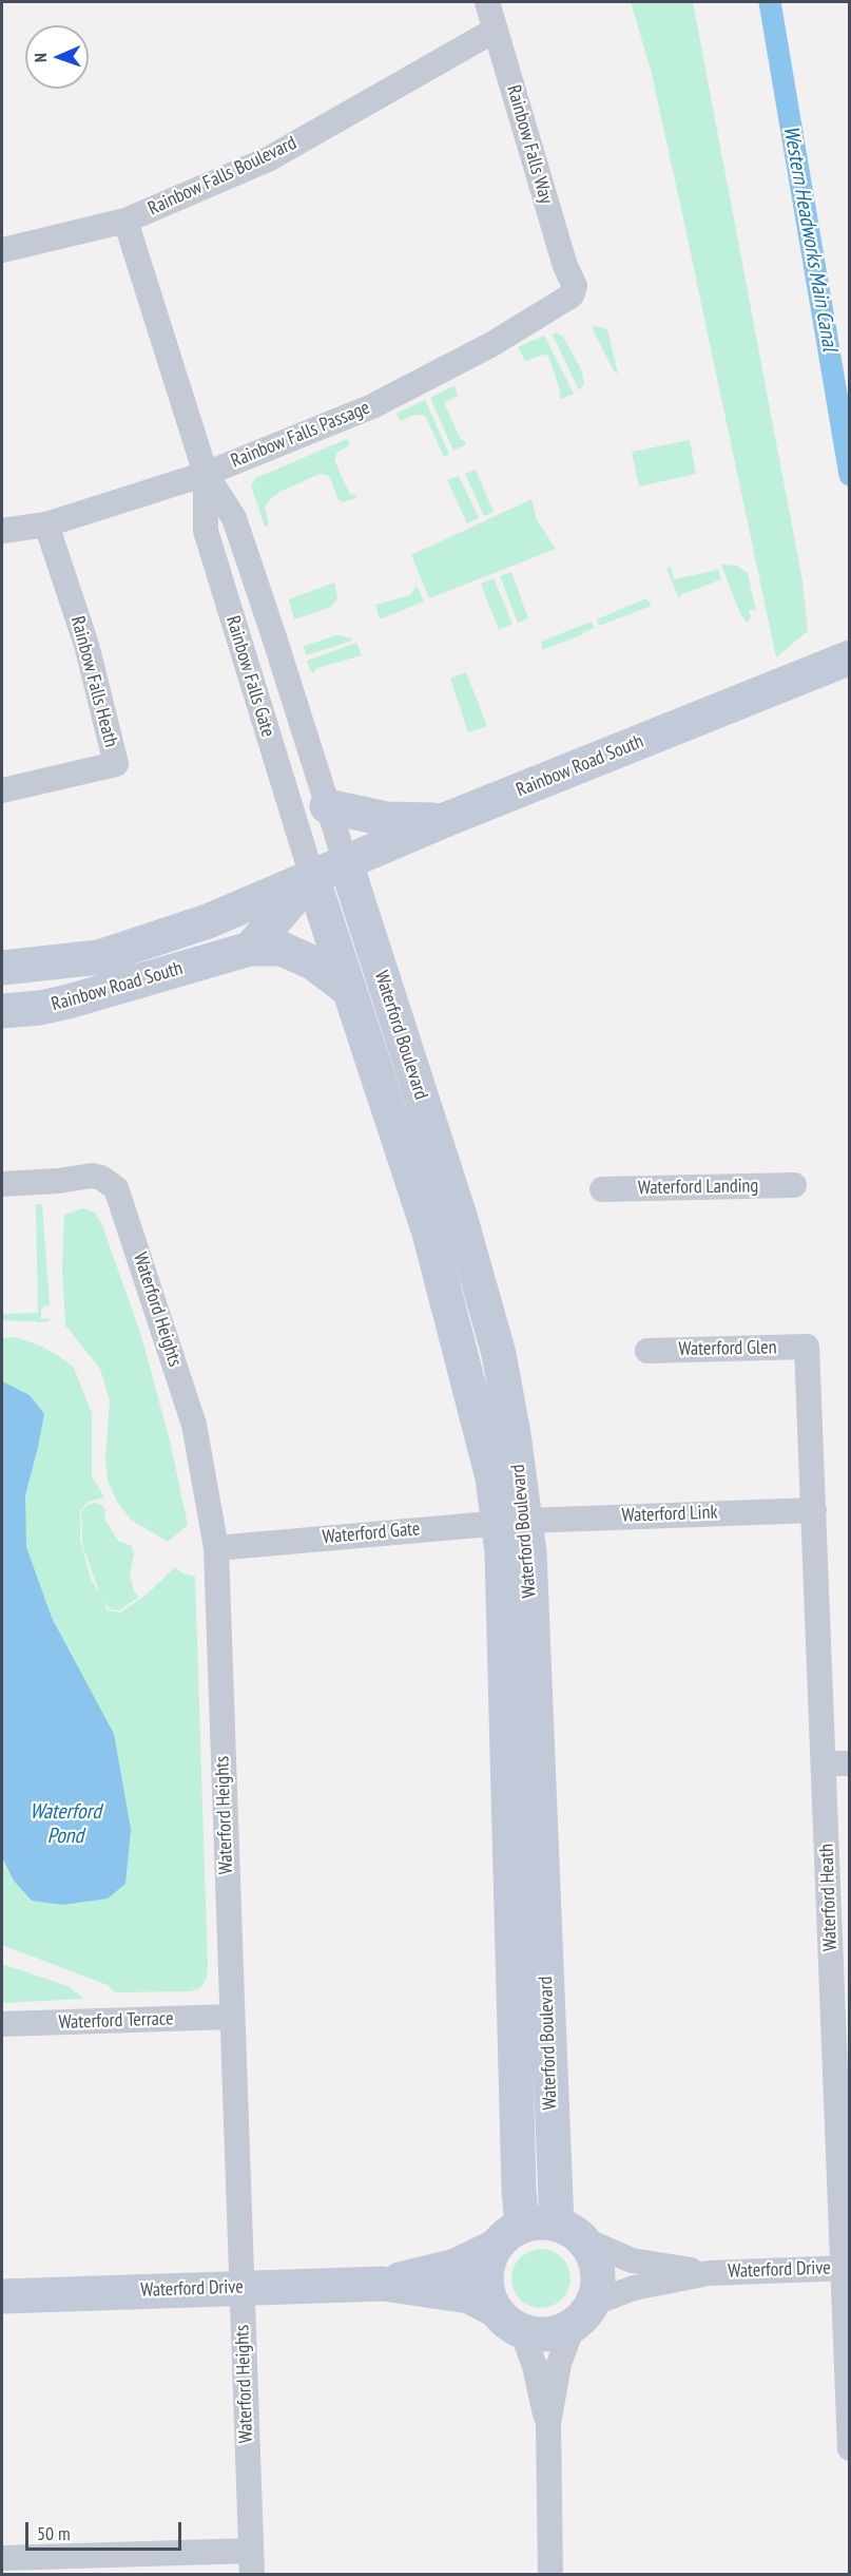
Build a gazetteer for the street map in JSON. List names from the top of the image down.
{
  "streets": {
    "street": [
      "Rainbow Falls Way",
      "Rainbow Falls Boulevard",
      "Rainbow Falls Passage",
      "Rainbow Falls Gate",
      "Rainbow Falls Heath",
      "Rainbow Road South",
      "Waterford Boulevard",
      "Waterford Landing",
      "Waterford Heights",
      "Waterford Glen",
      "Waterford Link",
      "Waterford Gate",
      "Waterford Heath",
      "Waterford Terrace",
      "Waterford Drive"
    ]
  },
  "crossings": [
    ["Rainbow Falls Way", "Rainbow Falls Boulevard"],
    ["Rainbow Falls Way", "Rainbow Falls Passage"],
    ["Rainbow Falls Boulevard", "Rainbow Falls Gate"],
    ["Rainbow Falls Passage", "Rainbow Falls Gate"],
    ["Rainbow Falls Passage", "Rainbow Falls Heath"],
    ["Rainbow Falls Gate", "Rainbow Road South"],
    ["Rainbow Falls Gate", "Waterford Boulevard"],
    ["Rainbow Road South", "Waterford Boulevard"],
    ["Waterford Boulevard", "Waterford Link"],
    ["Waterford Boulevard", "Waterford Gate"],
    ["Waterford Boulevard", "Waterford Drive"],
    ["Waterford Heights", "Waterford Gate"],
    ["Waterford Heights", "Waterford Terrace"],
    ["Waterford Heights", "Waterford Drive"],
    ["Waterford Glen", "Waterford Heath"],
    ["Waterford Link", "Waterford Gate"],
    ["Waterford Link", "Waterford Heath"],
    ["Waterford Heath", "Waterford Drive"]
  ],
  "water": ["Western Headworks Main Canal", "Waterford Pond"],
  "scale_bar": "50 m",
  "north": "left"
}
